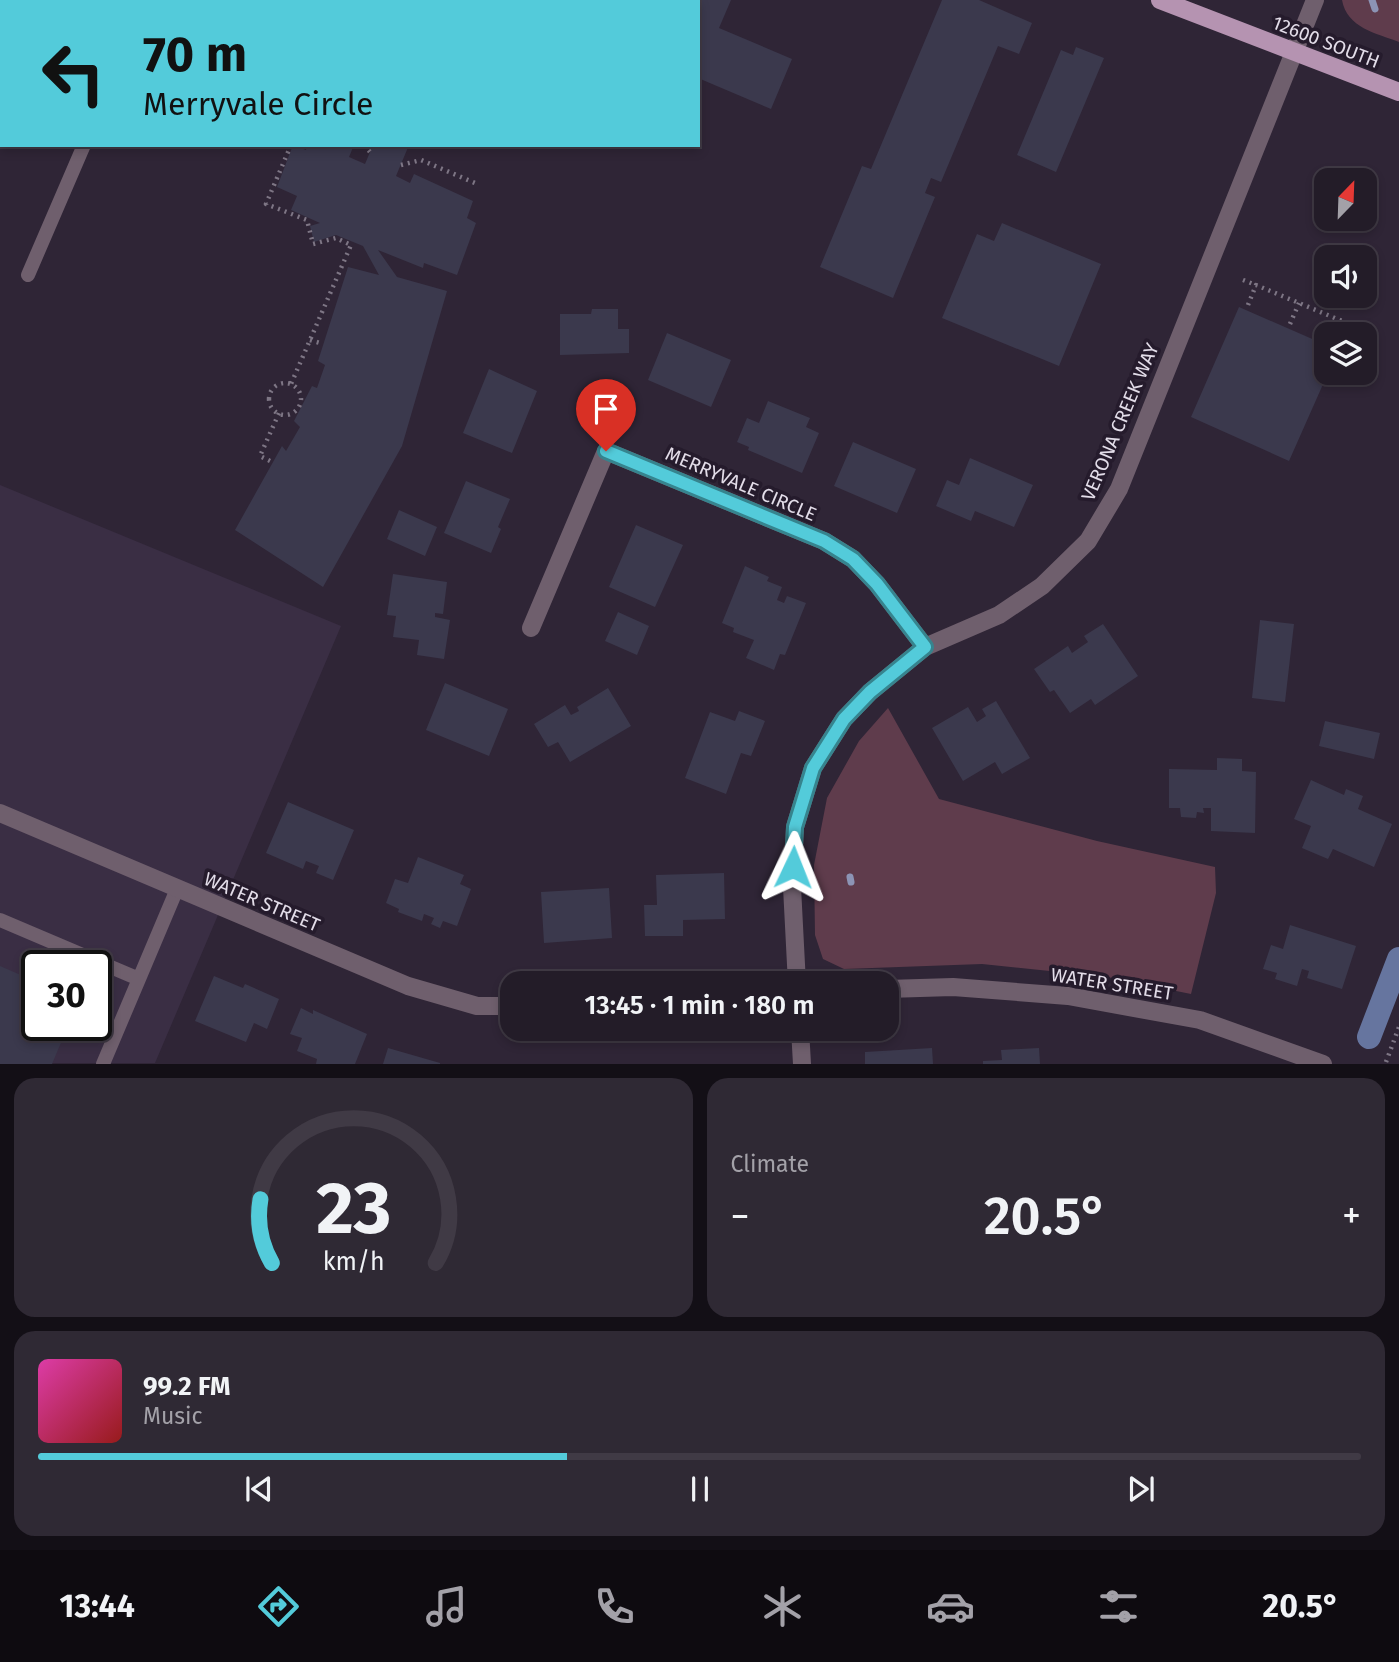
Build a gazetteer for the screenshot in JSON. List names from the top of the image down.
{
  "streets": {
    "main road": ["12600 SOUTH"],
    "street": ["VERONA CREEK WAY", "MERRYVALE CIRCLE", "WATER STREET"]
  },
  "crossings": [
    ["12600 SOUTH", "VERONA CREEK WAY"],
    ["VERONA CREEK WAY", "MERRYVALE CIRCLE"]
  ],
  "north": "top right",
  "page": {
    "turn": ["70 m", "Merryvale Circle"],
    "limit": "30",
    "trip": "13:45 · 1 min · 180 m",
    "tile": "Climate",
    "heat": ["−", "20.5°", "+"],
    "song": ["99.2 FM", "Music"],
    "tabs": ["13:44", "20.5°"],
    "gauge": ["23", "km/h"]
  }
}
